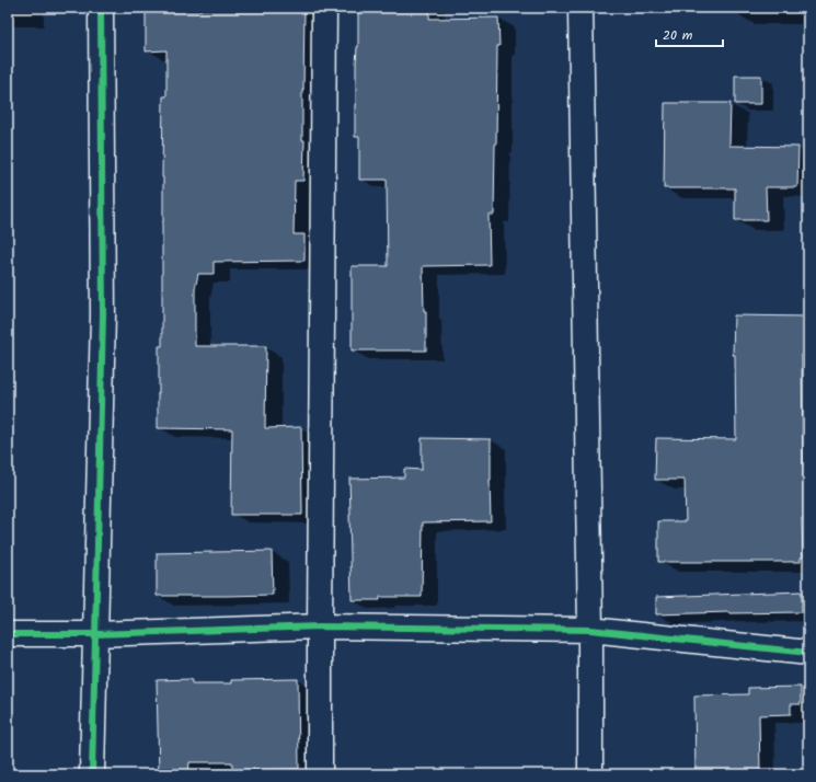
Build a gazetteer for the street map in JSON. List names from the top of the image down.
{
  "scale_bar": "20 m"
}
